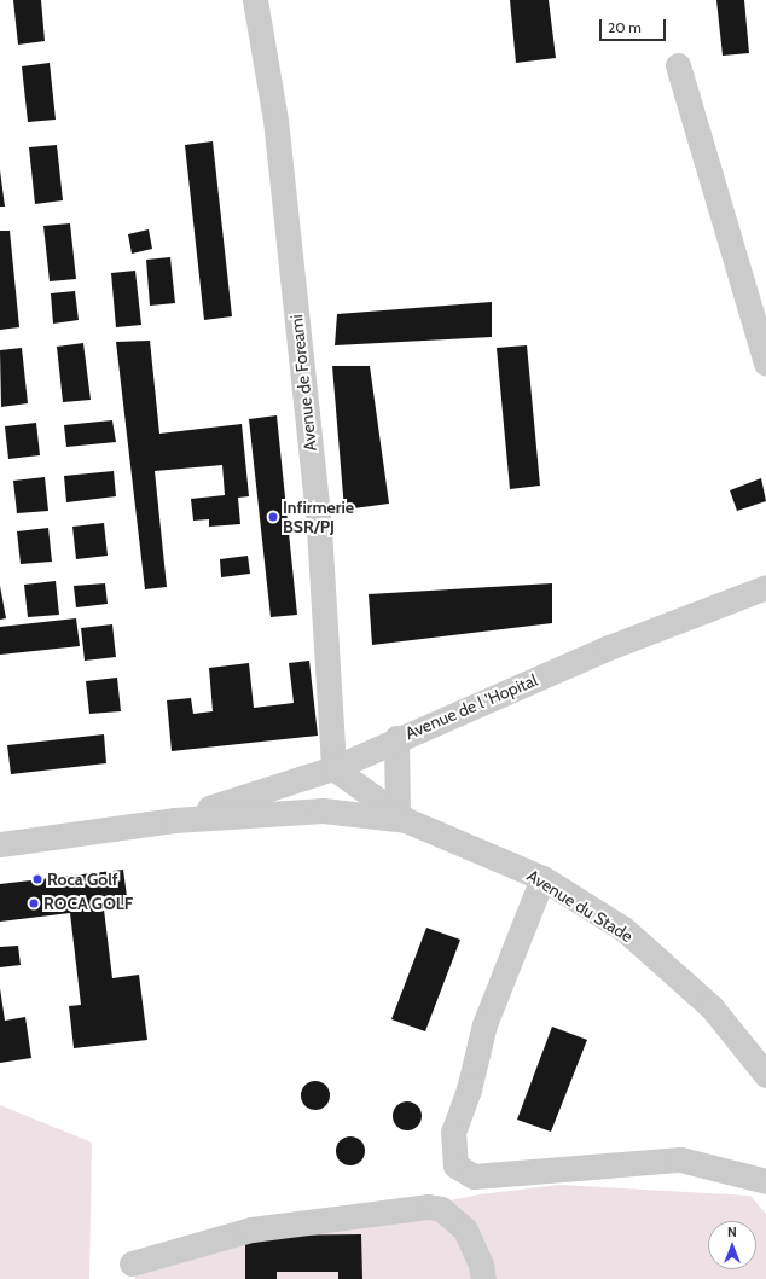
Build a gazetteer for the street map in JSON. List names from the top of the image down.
{
  "streets": {
    "street": ["Avenue de Foreami", "Avenue de l 'Hopital", "Avenue du Stade"]
  },
  "crossings": [
    ["Avenue de Foreami", "Avenue de l 'Hopital"],
    ["Avenue de Foreami", "Avenue du Stade"],
    ["Avenue de l 'Hopital", "Avenue du Stade"]
  ],
  "places": ["Infirmerie BSR/PJ", "Roca Golf", "ROCA GOLF"],
  "scale_bar": "20 m",
  "north": "top"
}
